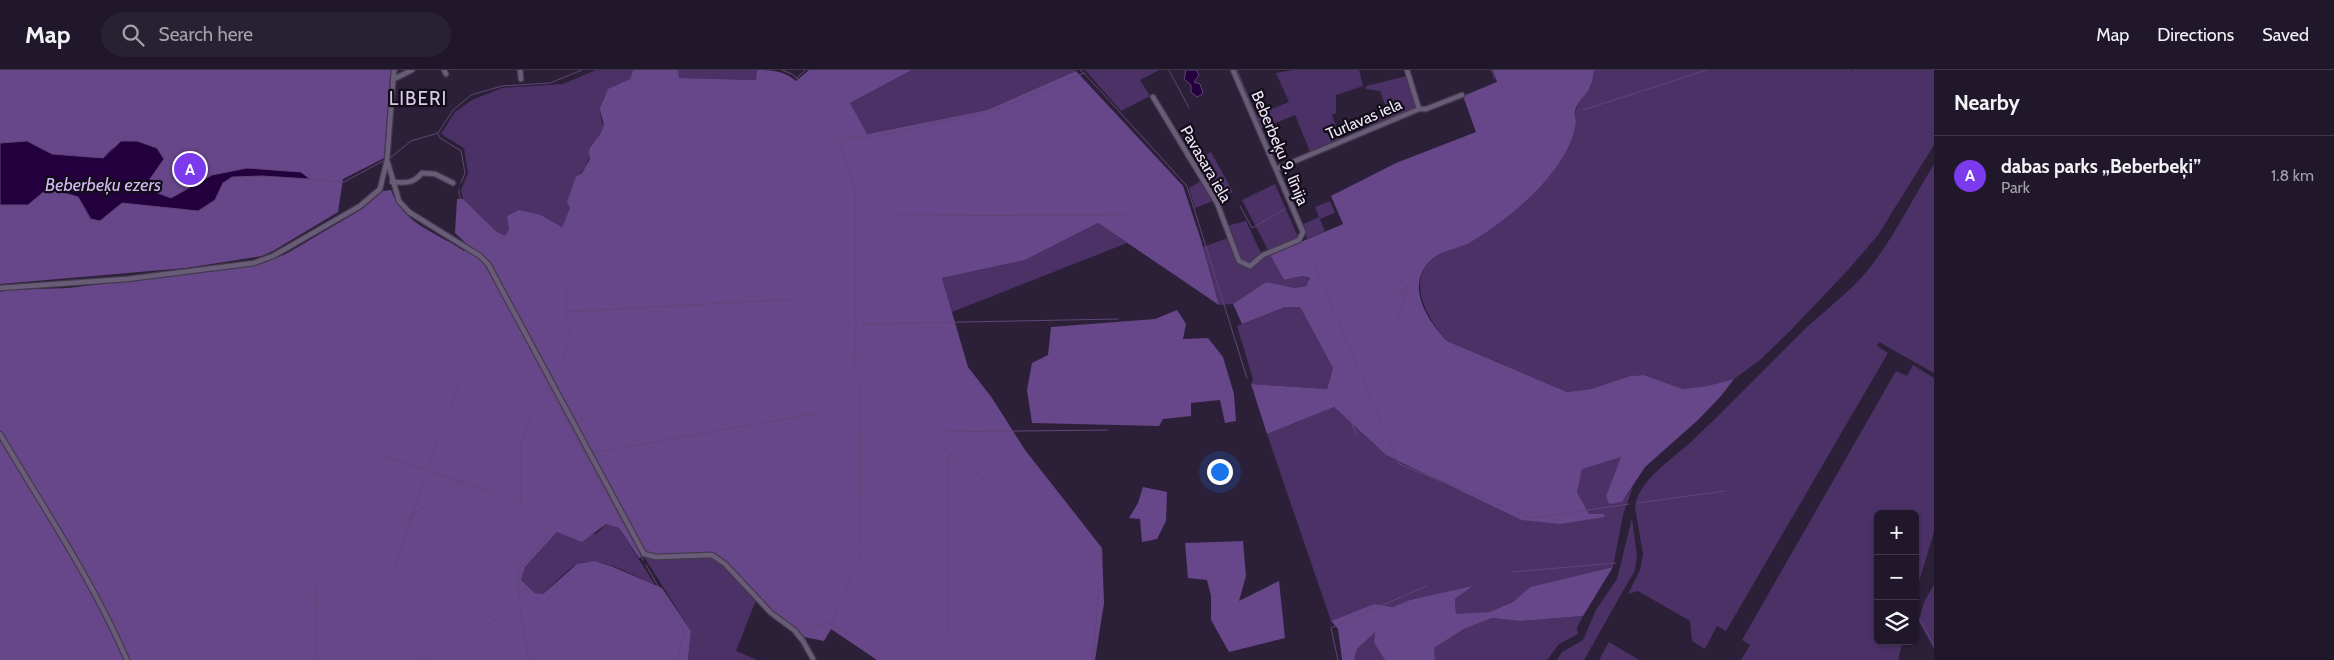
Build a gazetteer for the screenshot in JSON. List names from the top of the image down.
{
  "streets": {
    "street": ["Turlavas iela", "Beberbeķu 9. līnija", "Pavasara iela"]
  },
  "crossings": [
    ["Turlavas iela", "Beberbeķu 9. līnija"],
    ["Beberbeķu 9. līnija", "Pavasara iela"]
  ],
  "districts": ["LIBERI"],
  "water": ["Beberbeķu ezers"],
  "page": {
    "header": "Map",
    "search": "Search here",
    "nav": ["Map", "Directions", "Saved"],
    "heading": "Nearby",
    "list": [
      {
        "mark": "A",
        "name": "dabas parks „Beberbeķi”",
        "note": "Park",
        "value": "1.8 km"
      }
    ],
    "pins": "A",
    "map_buttons": ["+", "−"]
  }
}
